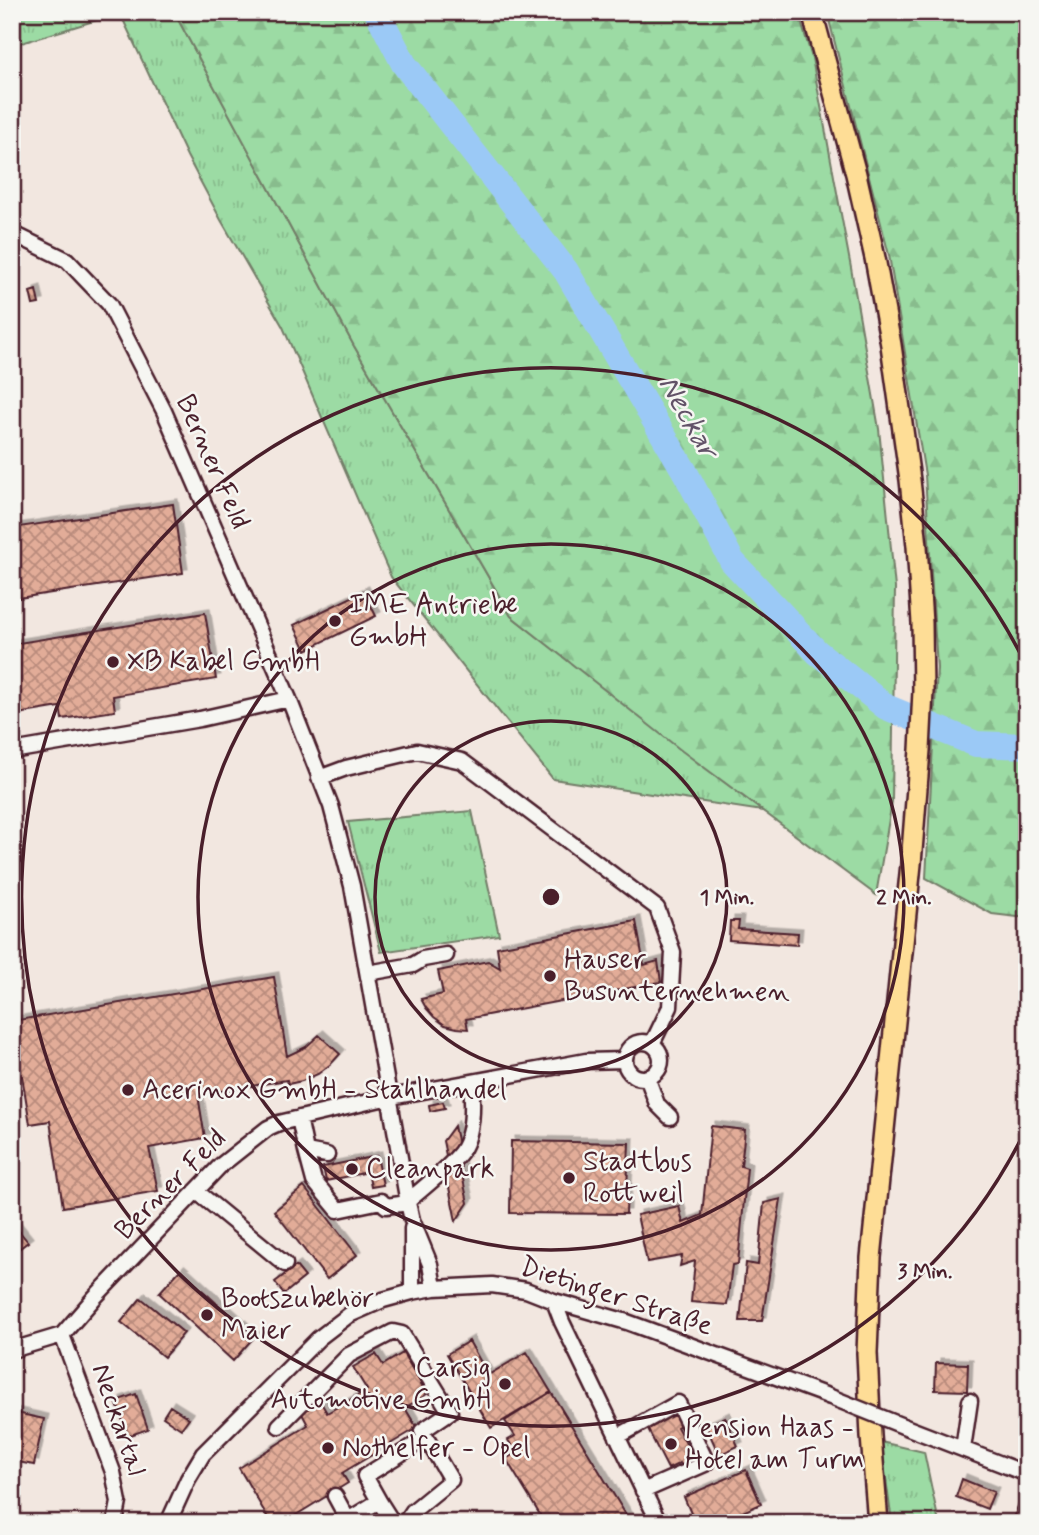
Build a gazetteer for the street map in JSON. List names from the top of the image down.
{
  "streets": {
    "street": ["Berner Feld", "Dietinger Straße", "Neckartal"]
  },
  "crossings": [
    ["Berner Feld", "Dietinger Straße"],
    ["Berner Feld", "Neckartal"]
  ],
  "water": ["Neckar"],
  "places": [
    "IME Antriebe GmbH",
    "XB Kabel GmbH",
    "Hauser Busunternehmen",
    "Acerinox GmbH - Stahlhandel",
    "Cleanpark",
    "Stadtbus Rottweil",
    "Bootszubehör Maier",
    "Carsig Automotive GmbH",
    "Pension Haas - Hotel am Turm",
    "Nothelfer - Opel"
  ],
  "rings": ["1 Min.", "2 Min.", "3 Min."]
}
